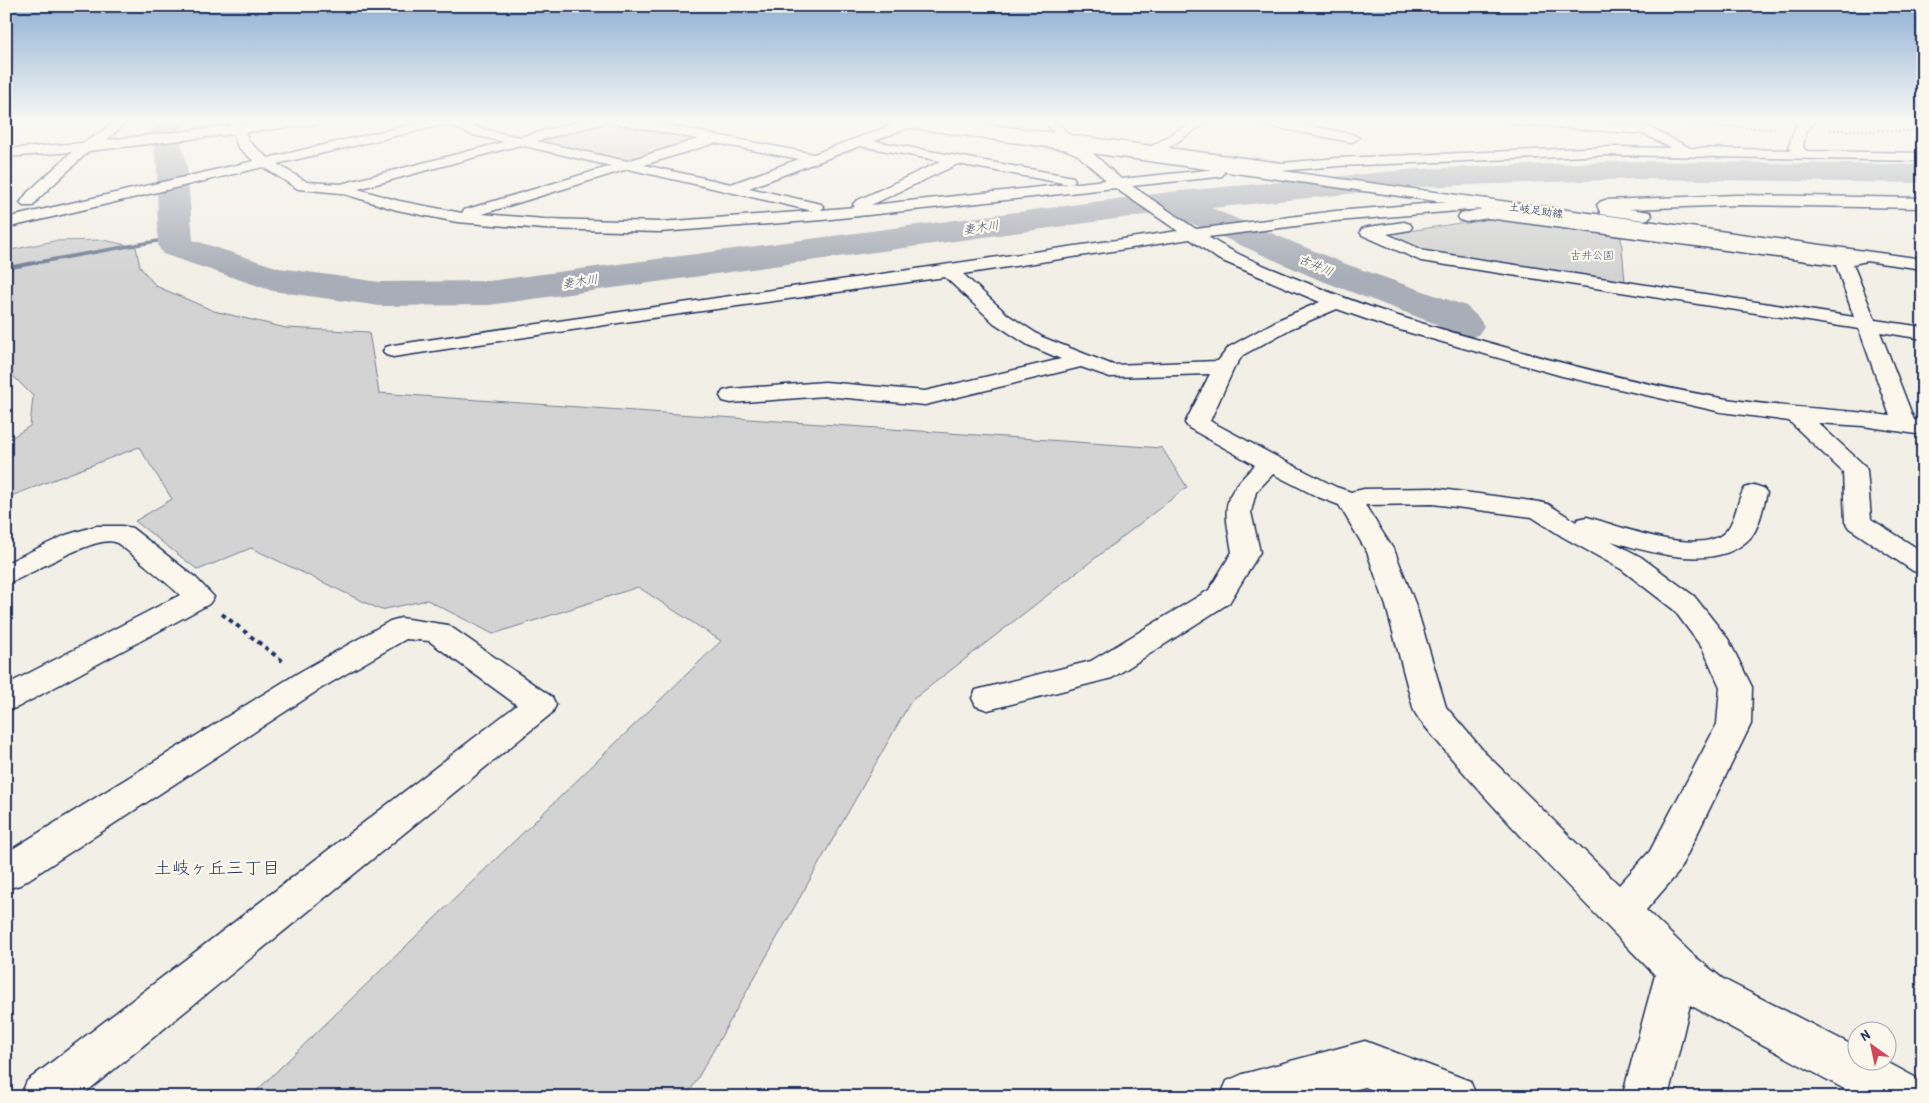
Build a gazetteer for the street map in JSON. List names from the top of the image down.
{
  "streets": {
    "street": ["土岐足助線"]
  },
  "districts": ["土岐ヶ丘三丁目"],
  "water": ["妻木川", "古井川"],
  "parks": ["古井公園"],
  "north": "top left"
}
